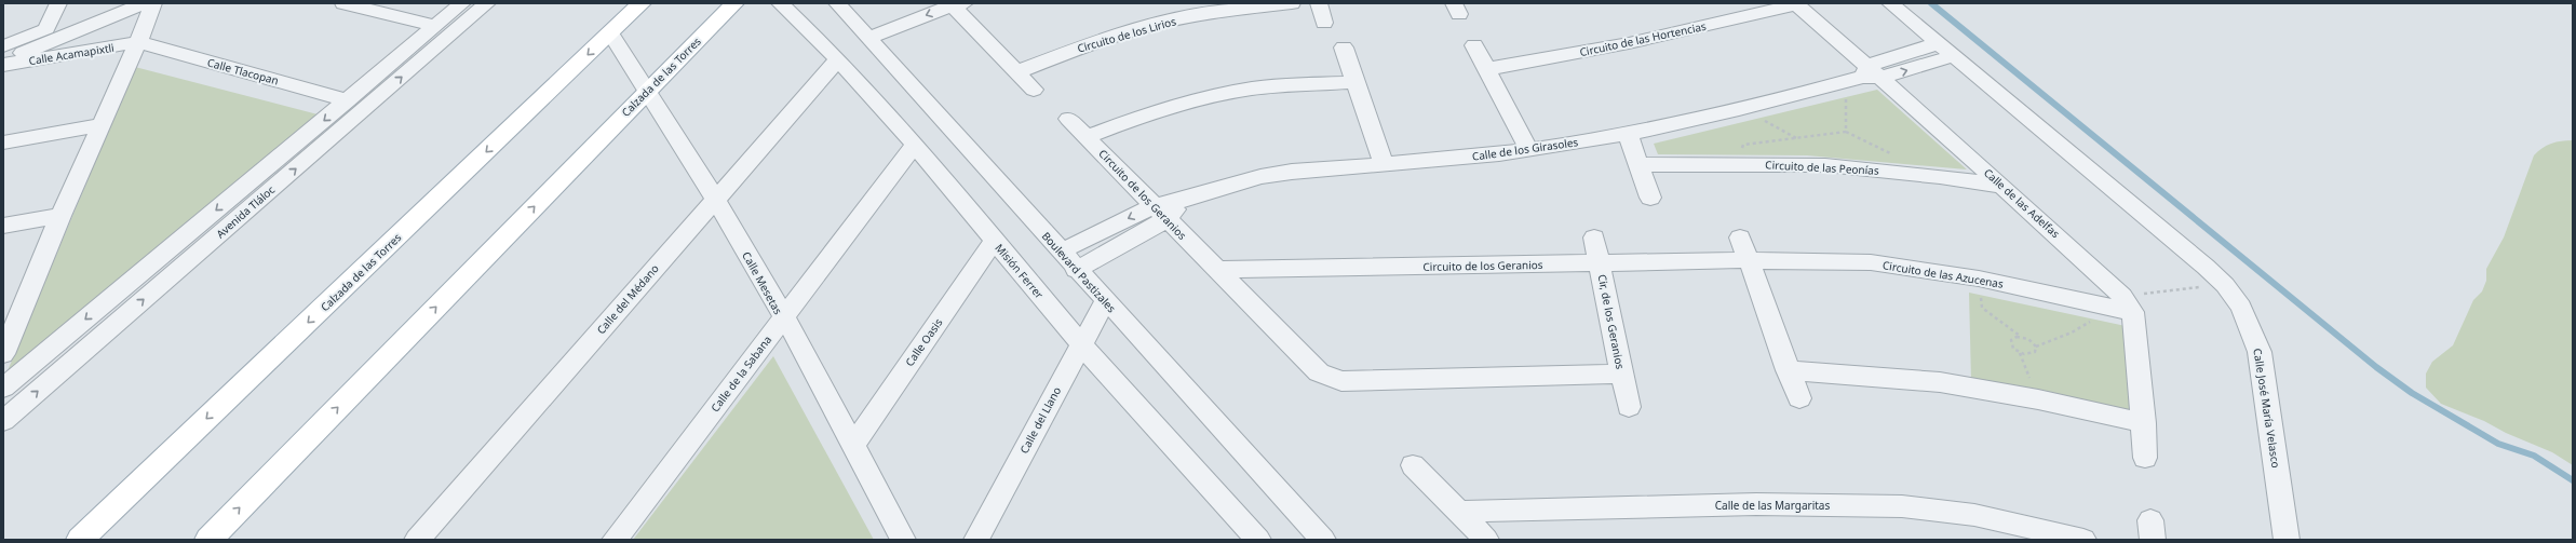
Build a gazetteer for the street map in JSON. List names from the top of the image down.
{
  "streets": {
    "main road": ["Calzada de las Torres"],
    "street": [
      "Circuito de los Lirios",
      "Circuito de las Hortencias",
      "Calle Acamapixtli",
      "Calle Tlacopan",
      "Calle de los Girasoles",
      "Circuito de las Peonías",
      "Circuito de los Geranios",
      "Calle de las Adelfas",
      "Avenida Tláloc",
      "Misión Ferrer",
      "Boulevard Pastizales",
      "Circuito de las Azucenas",
      "Calle Mesetas",
      "Calle del Médano",
      "Cir, de los Geranios",
      "Calle Oasis",
      "Calle de la Sabana",
      "Calle José María Velasco",
      "Calle del Llano",
      "Calle de las Margaritas"
    ]
  },
  "crossings": [
    ["Circuito de las Hortencias", "Calle de las Adelfas"],
    ["Calle Acamapixtli", "Calle Tlacopan"],
    ["Calle Tlacopan", "Avenida Tláloc"],
    ["Calzada de las Torres", "Calle Mesetas"],
    ["Calle de los Girasoles", "Circuito de los Geranios"],
    ["Calle de los Girasoles", "Calle de las Adelfas"],
    ["Calle de los Girasoles", "Boulevard Pastizales"],
    ["Calle de los Girasoles", "Calle José María Velasco"],
    ["Circuito de las Peonías", "Calle de las Adelfas"],
    ["Circuito de los Geranios", "Circuito de las Azucenas"],
    ["Circuito de los Geranios", "Cir, de los Geranios"],
    ["Calle de las Adelfas", "Circuito de las Azucenas"],
    ["Misión Ferrer", "Calle del Médano"],
    ["Misión Ferrer", "Calle Oasis"],
    ["Misión Ferrer", "Calle de la Sabana"],
    ["Misión Ferrer", "Calle del Llano"],
    ["Boulevard Pastizales", "Calle del Llano"],
    ["Calle Mesetas", "Calle del Médano"],
    ["Calle Mesetas", "Calle Oasis"],
    ["Calle Mesetas", "Calle de la Sabana"]
  ]
}
